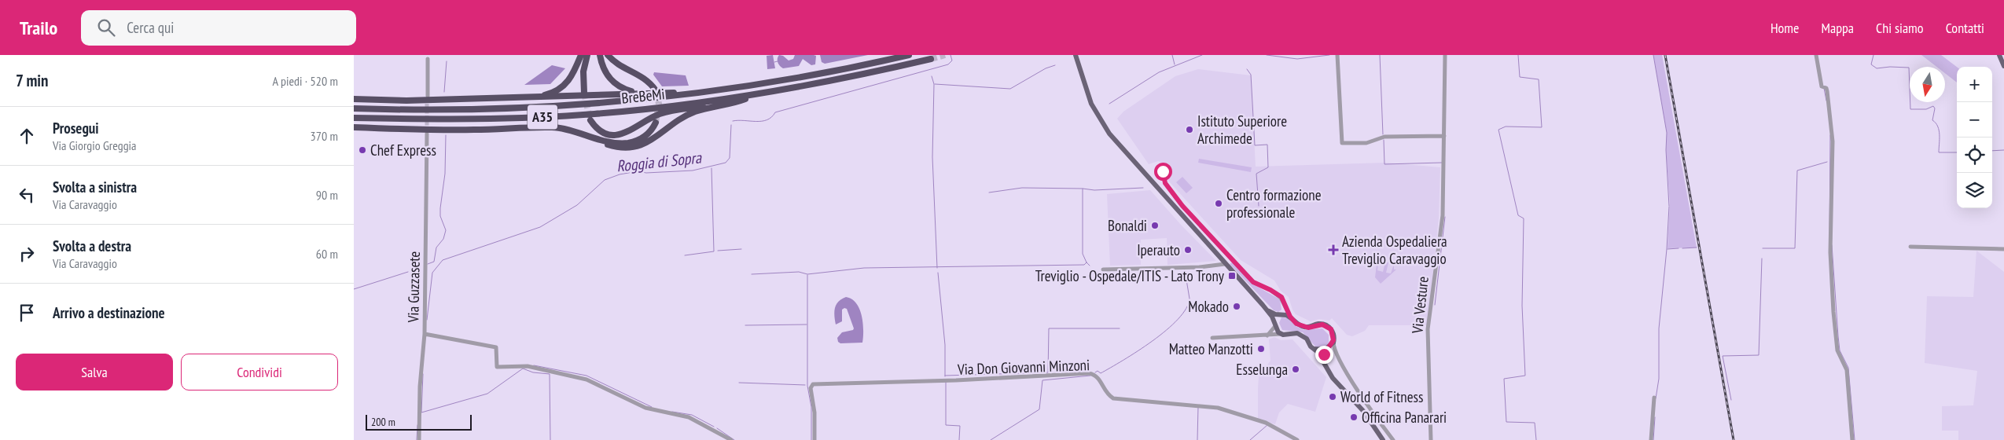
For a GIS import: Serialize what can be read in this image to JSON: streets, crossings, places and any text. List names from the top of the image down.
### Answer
{
  "streets": {
    "highway": ["BreBeMi", "A35"],
    "street": ["Via Guzzasete", "Via Vesture", "Via Don Giovanni Minzoni"]
  },
  "water": ["Roggia di Sopra"],
  "places": {
    "other": [
      "Istituto Superiore Archimede",
      "Chef Express",
      "Centro formazione professionale",
      "Bonaldi",
      "Iperauto",
      "Mokado",
      "Matteo Manzotti",
      "Esselunga",
      "World of Fitness",
      "Officina Panarari"
    ],
    "health": ["Azienda Ospedaliera Treviglio Caravaggio"],
    "transit": ["Treviglio - Ospedale/ITIS - Lato Trony"]
  },
  "scale_bar": "200 m",
  "north": "bottom",
  "page": {
    "header": "Trailo",
    "search": "Cerca qui",
    "nav": [
      "Home",
      "Mappa",
      "Chi siamo",
      "Contatti"
    ],
    "heading": ["7 min", "A piedi · 520 m"],
    "map_buttons": ["+", "−"],
    "list": [
      ["Prosegui", "Via Giorgio Greggia", "370 m"],
      ["Svolta a sinistra", "Via Caravaggio", "90 m"],
      ["Svolta a destra", "Via Caravaggio", "60 m"],
      "Arrivo a destinazione"
    ],
    "buttons": ["Salva", "Condividi"],
    "scale": "200 m"
  }
}
